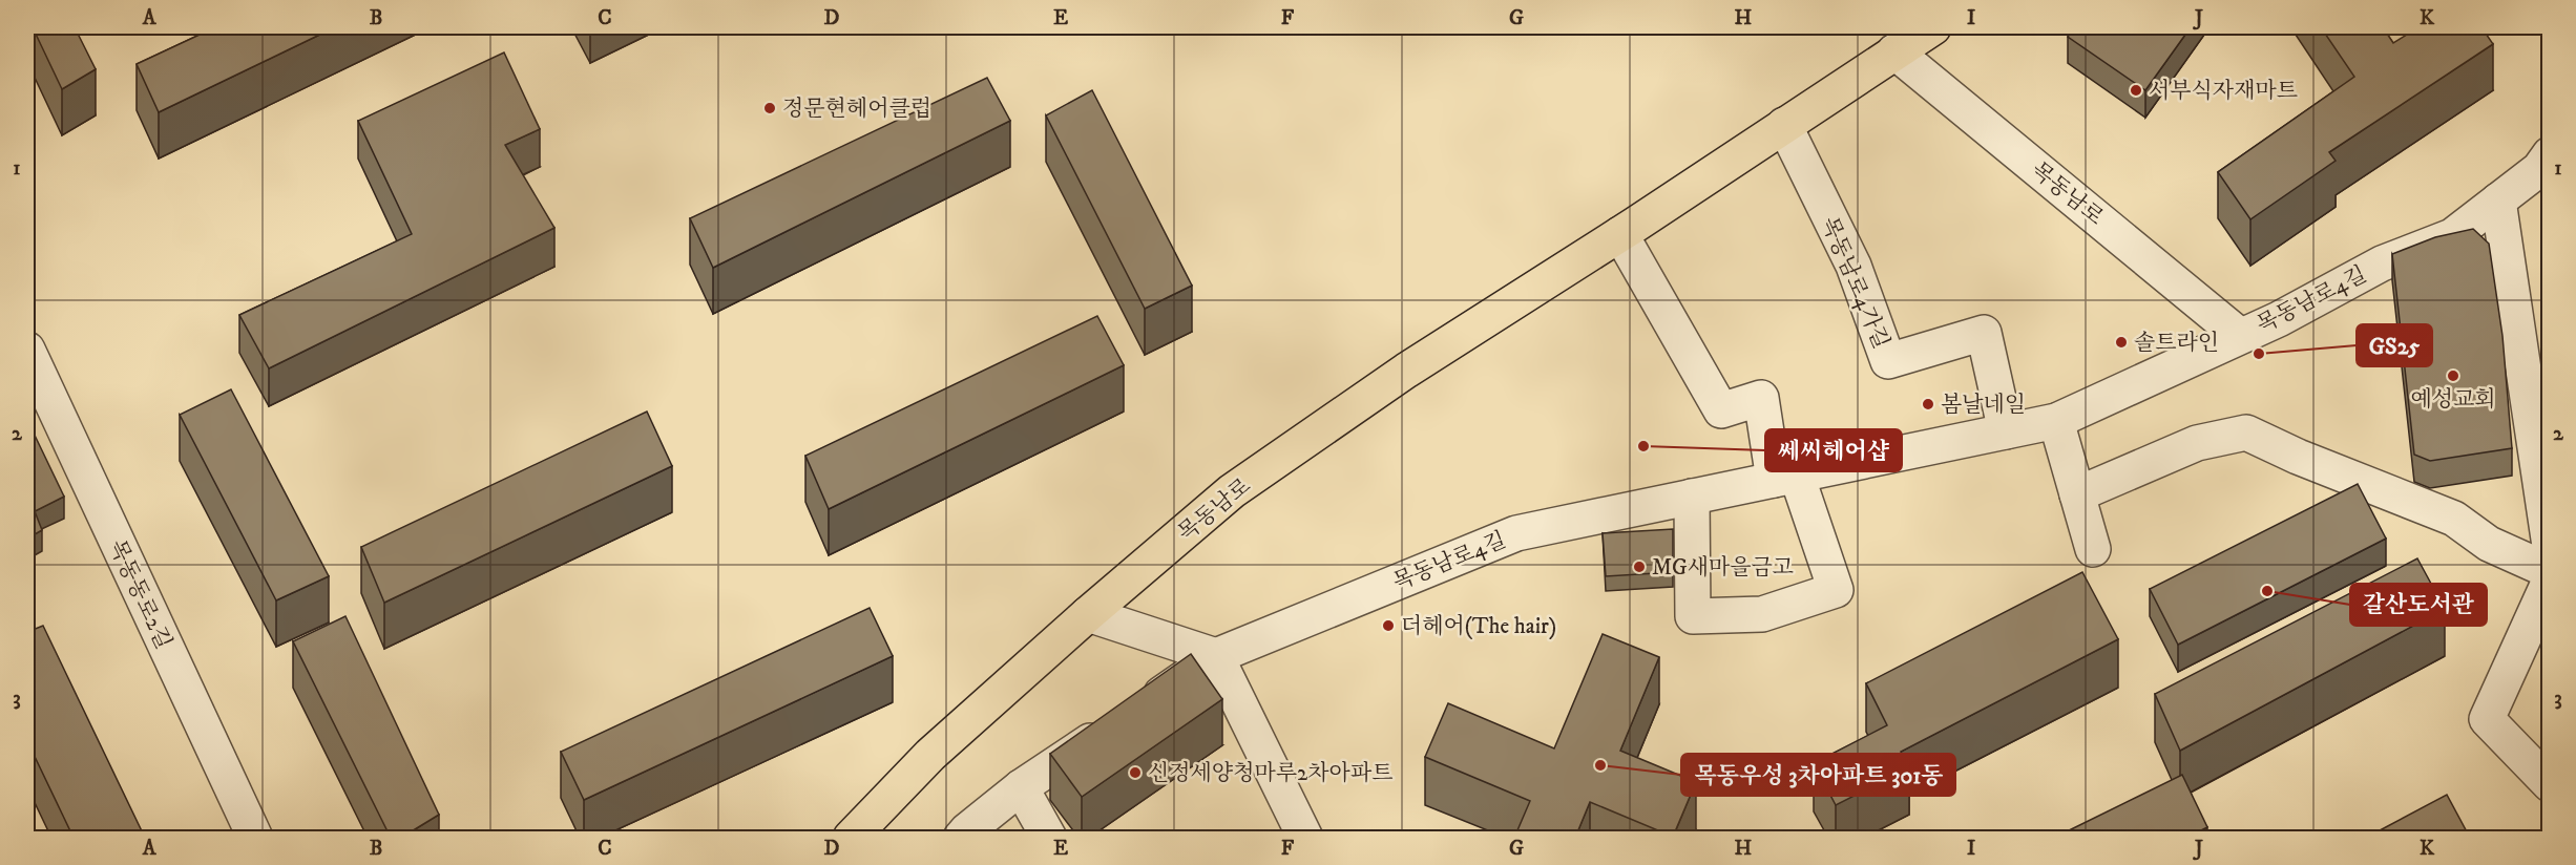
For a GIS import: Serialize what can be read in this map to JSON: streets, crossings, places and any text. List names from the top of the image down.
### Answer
{
  "streets": {
    "main road": ["목동남로"],
    "street": ["목동남로4가길", "목동남로4길", "목동동로2길"]
  },
  "crossings": [
    ["목동남로", "목동남로4가길"],
    ["목동남로", "목동남로4길"],
    ["목동남로4가길", "목동남로4길"]
  ],
  "places": [
    "서부식자재마트",
    "정문현헤어클럽",
    "솔트라인",
    "GS25",
    "예성교회",
    "봄날네일",
    "쎄씨헤어샵",
    "MG새마을금고",
    "갈산도서관",
    "더헤어(The hair)",
    "목동우성 3차아파트 301동",
    "신정세양청마루2차아파트"
  ],
  "grid": {
    "columns": [
      "A",
      "B",
      "C",
      "D",
      "E",
      "F",
      "G",
      "H",
      "I",
      "J",
      "K"
    ],
    "rows": ["1", "2", "3"]
  }
}
